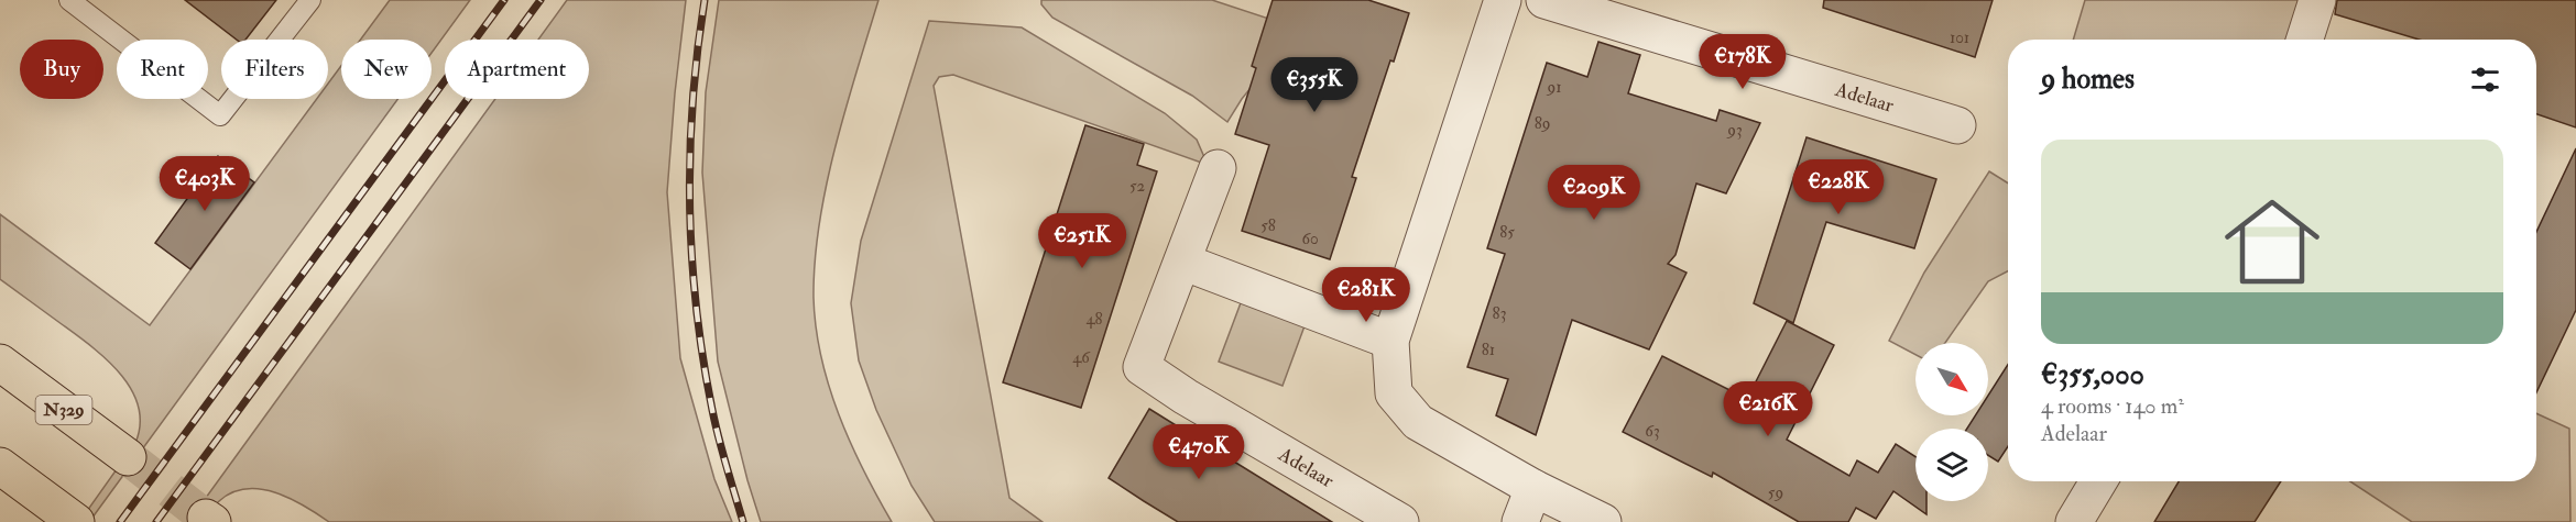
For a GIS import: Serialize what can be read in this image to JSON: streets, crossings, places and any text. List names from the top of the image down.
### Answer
{
  "streets": {
    "main road": ["N329"],
    "street": ["Adelaar"]
  },
  "house_numbers": [
    "101",
    "91",
    "89",
    "93",
    "52",
    "58",
    "85",
    "60",
    "83",
    "48",
    "81",
    "46",
    "63",
    "59"
  ],
  "north": "bottom right",
  "page": {
    "price": [
      "€178K",
      "€355K",
      "€403K",
      "€228K",
      "€209K",
      "€251K",
      "€281K",
      "€216K",
      "€470K"
    ],
    "chip": [
      "Buy",
      "Rent",
      "Filters",
      "New",
      "Apartment"
    ],
    "heading": "9 homes",
    "list": [
      {
        "name": "€355,000",
        "note": "4 rooms · 140 m² · Adelaar"
      }
    ]
  }
}
